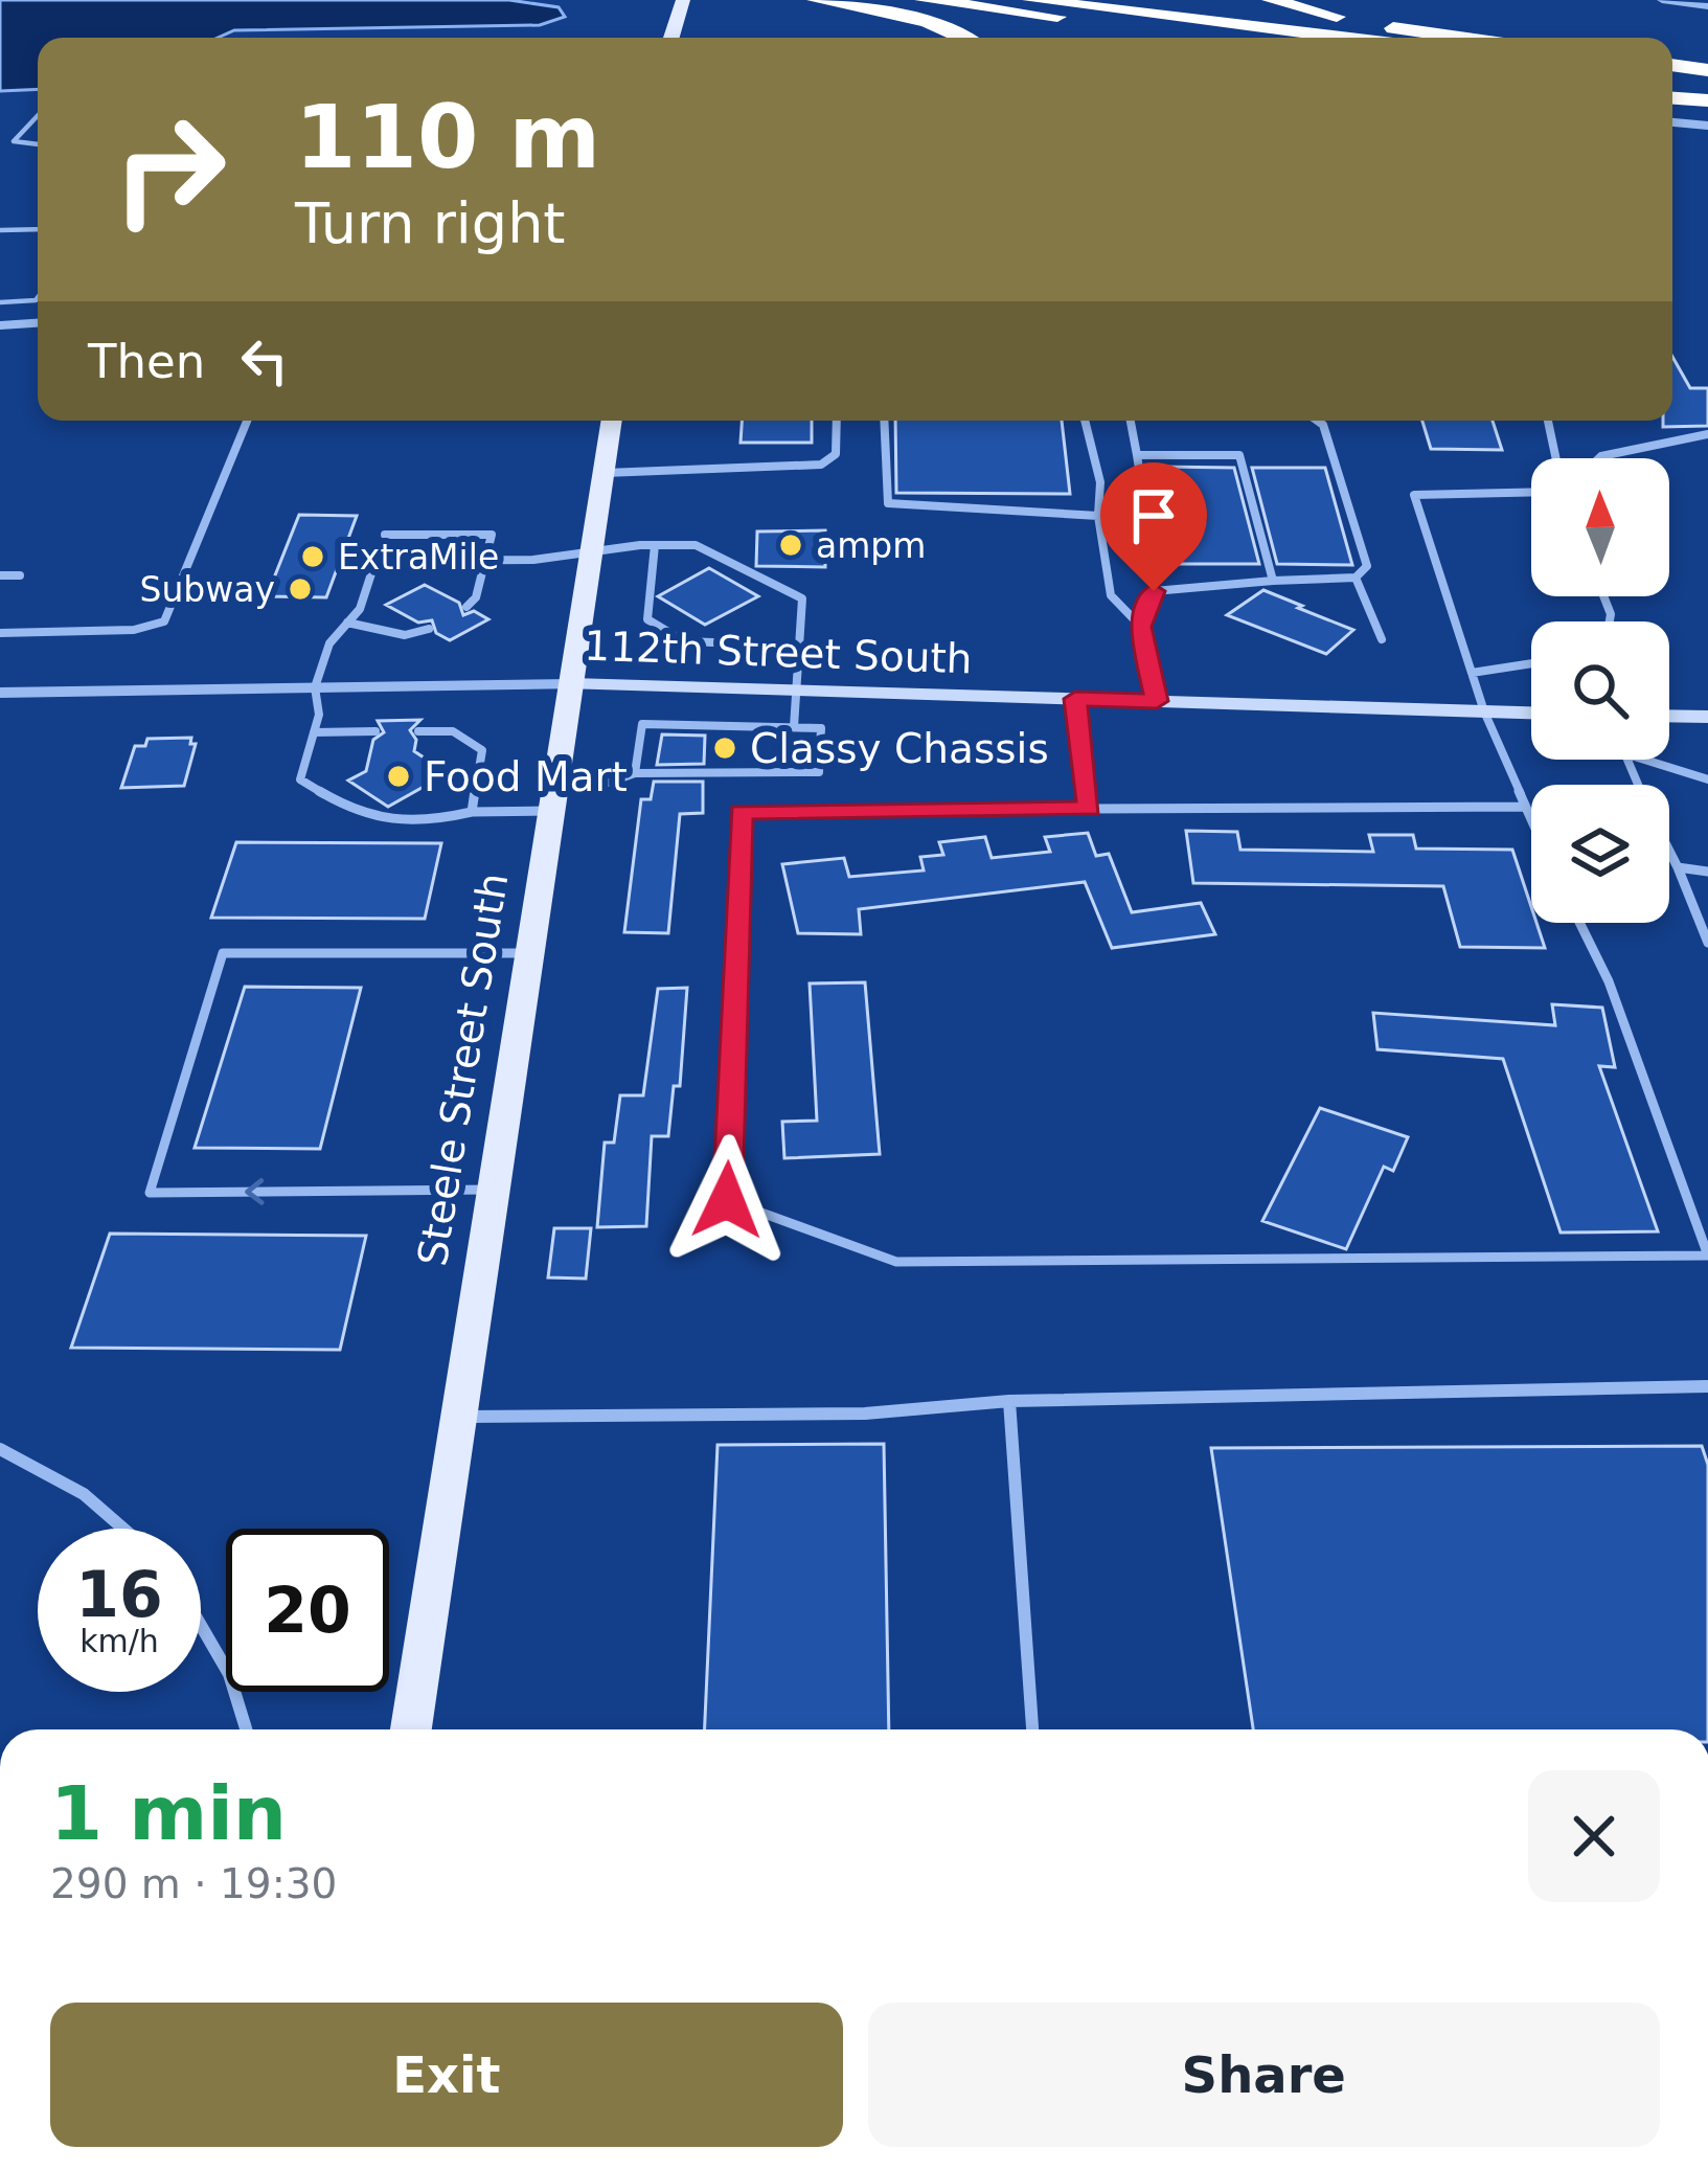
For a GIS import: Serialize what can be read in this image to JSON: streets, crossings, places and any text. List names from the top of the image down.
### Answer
{
  "streets": {
    "main road": ["112th Street South", "Steele Street South"]
  },
  "crossings": [
    ["112th Street South", "Steele Street South"]
  ],
  "places": [
    "ampm",
    "ExtraMile",
    "Subway",
    "Classy Chassis",
    "Food Mart"
  ],
  "north": "top",
  "page": {
    "turn": ["110 m", "Turn right"],
    "then": "Then",
    "speed": "16 km/h",
    "limit": "20",
    "heading": ["1 min", "290 m · 19:30"],
    "buttons": ["Exit", "Share"]
  }
}
